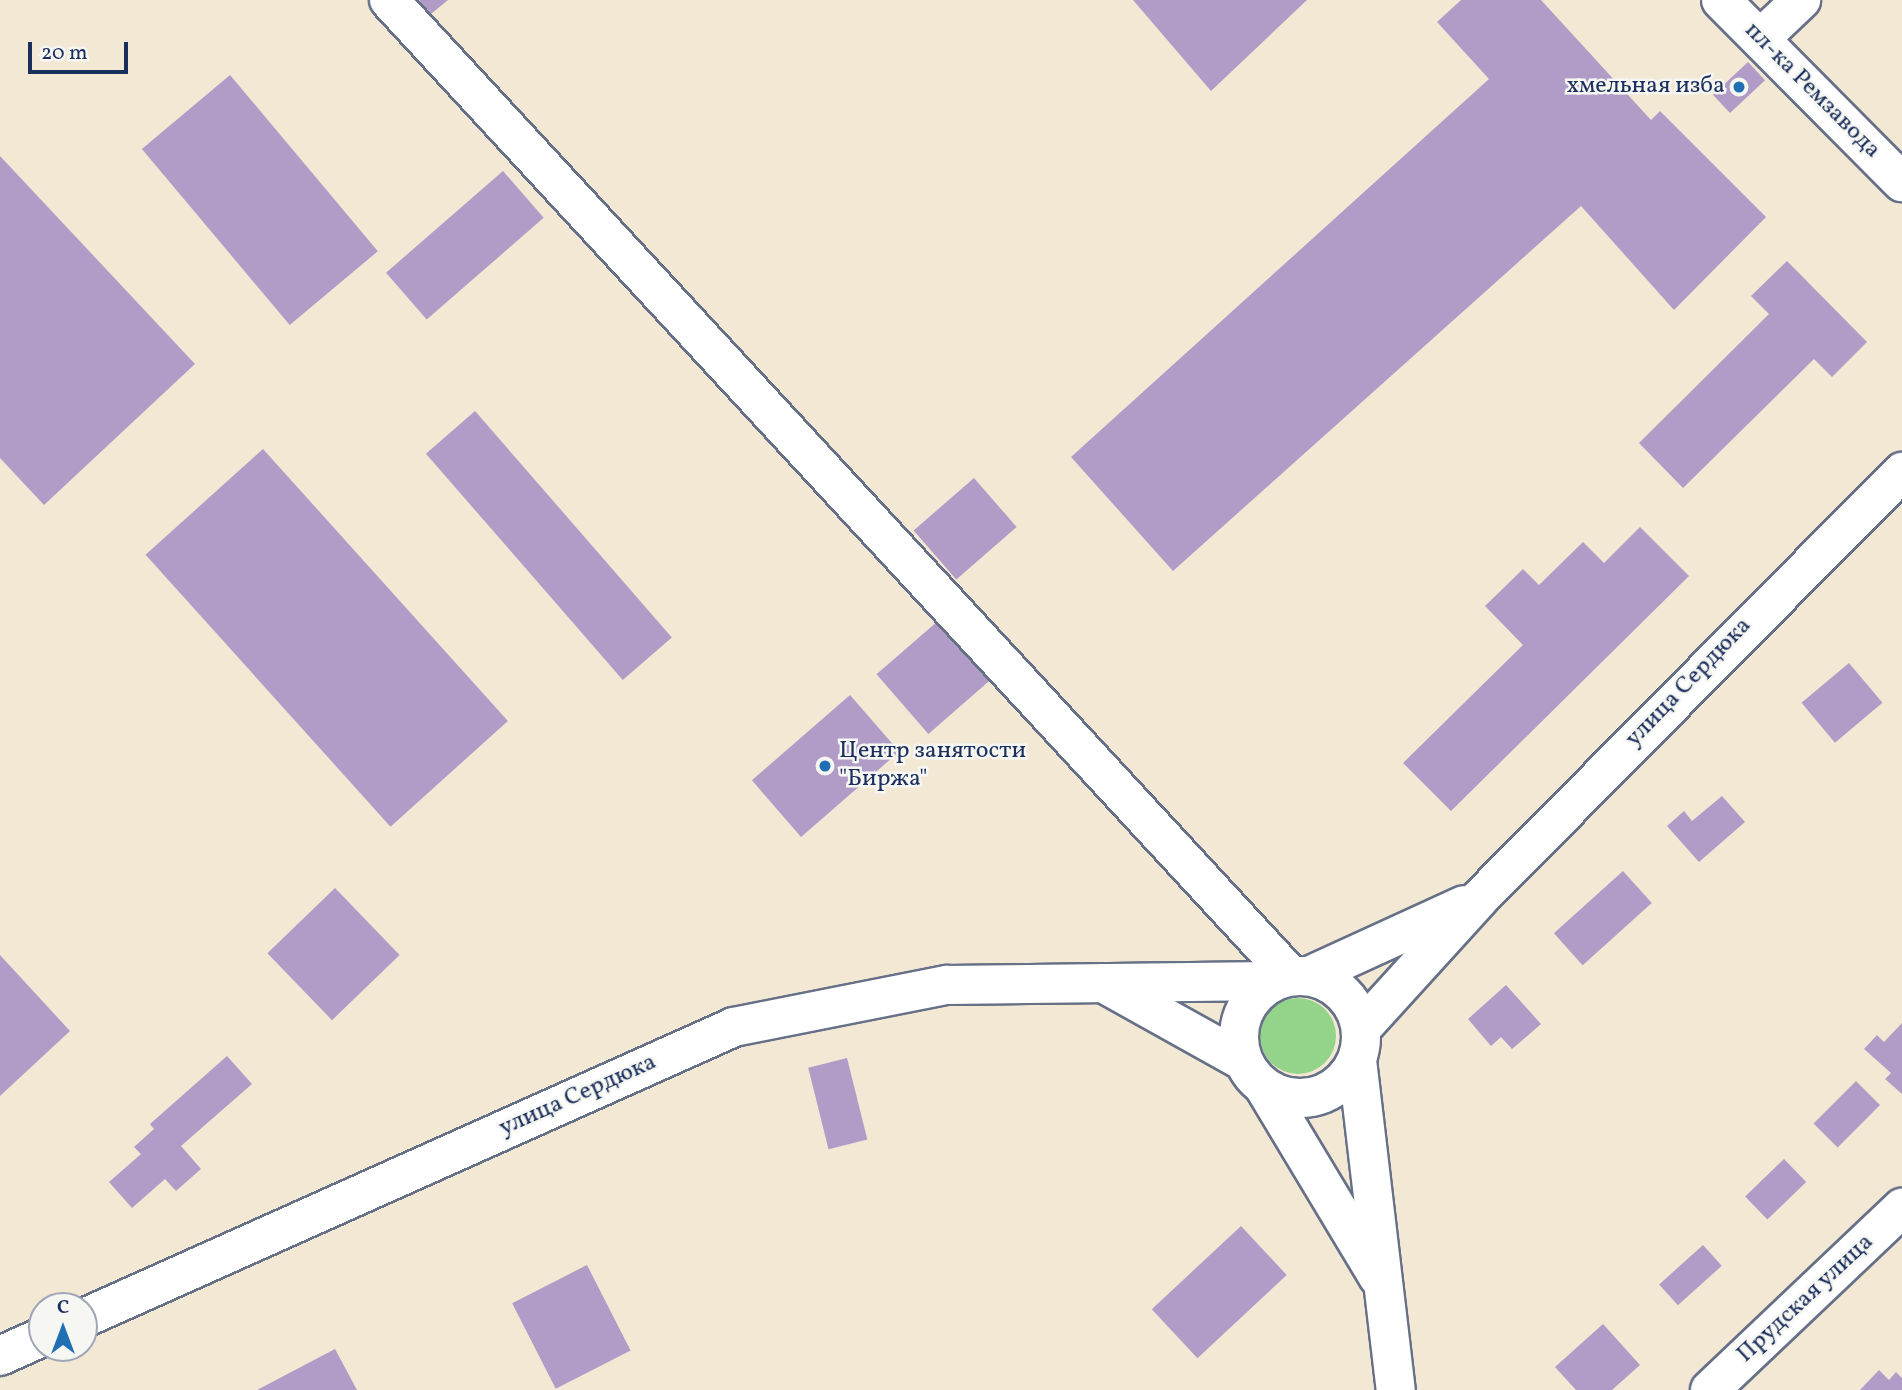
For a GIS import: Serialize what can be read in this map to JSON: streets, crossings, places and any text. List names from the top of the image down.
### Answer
{
  "streets": {
    "street": ["пл-ка Ремзавода", "улица Сердюка", "Прудская улица"]
  },
  "places": ["хмельная изба", "Центр занятости \"Биржа\""],
  "scale_bar": "20 m",
  "north": "top"
}
